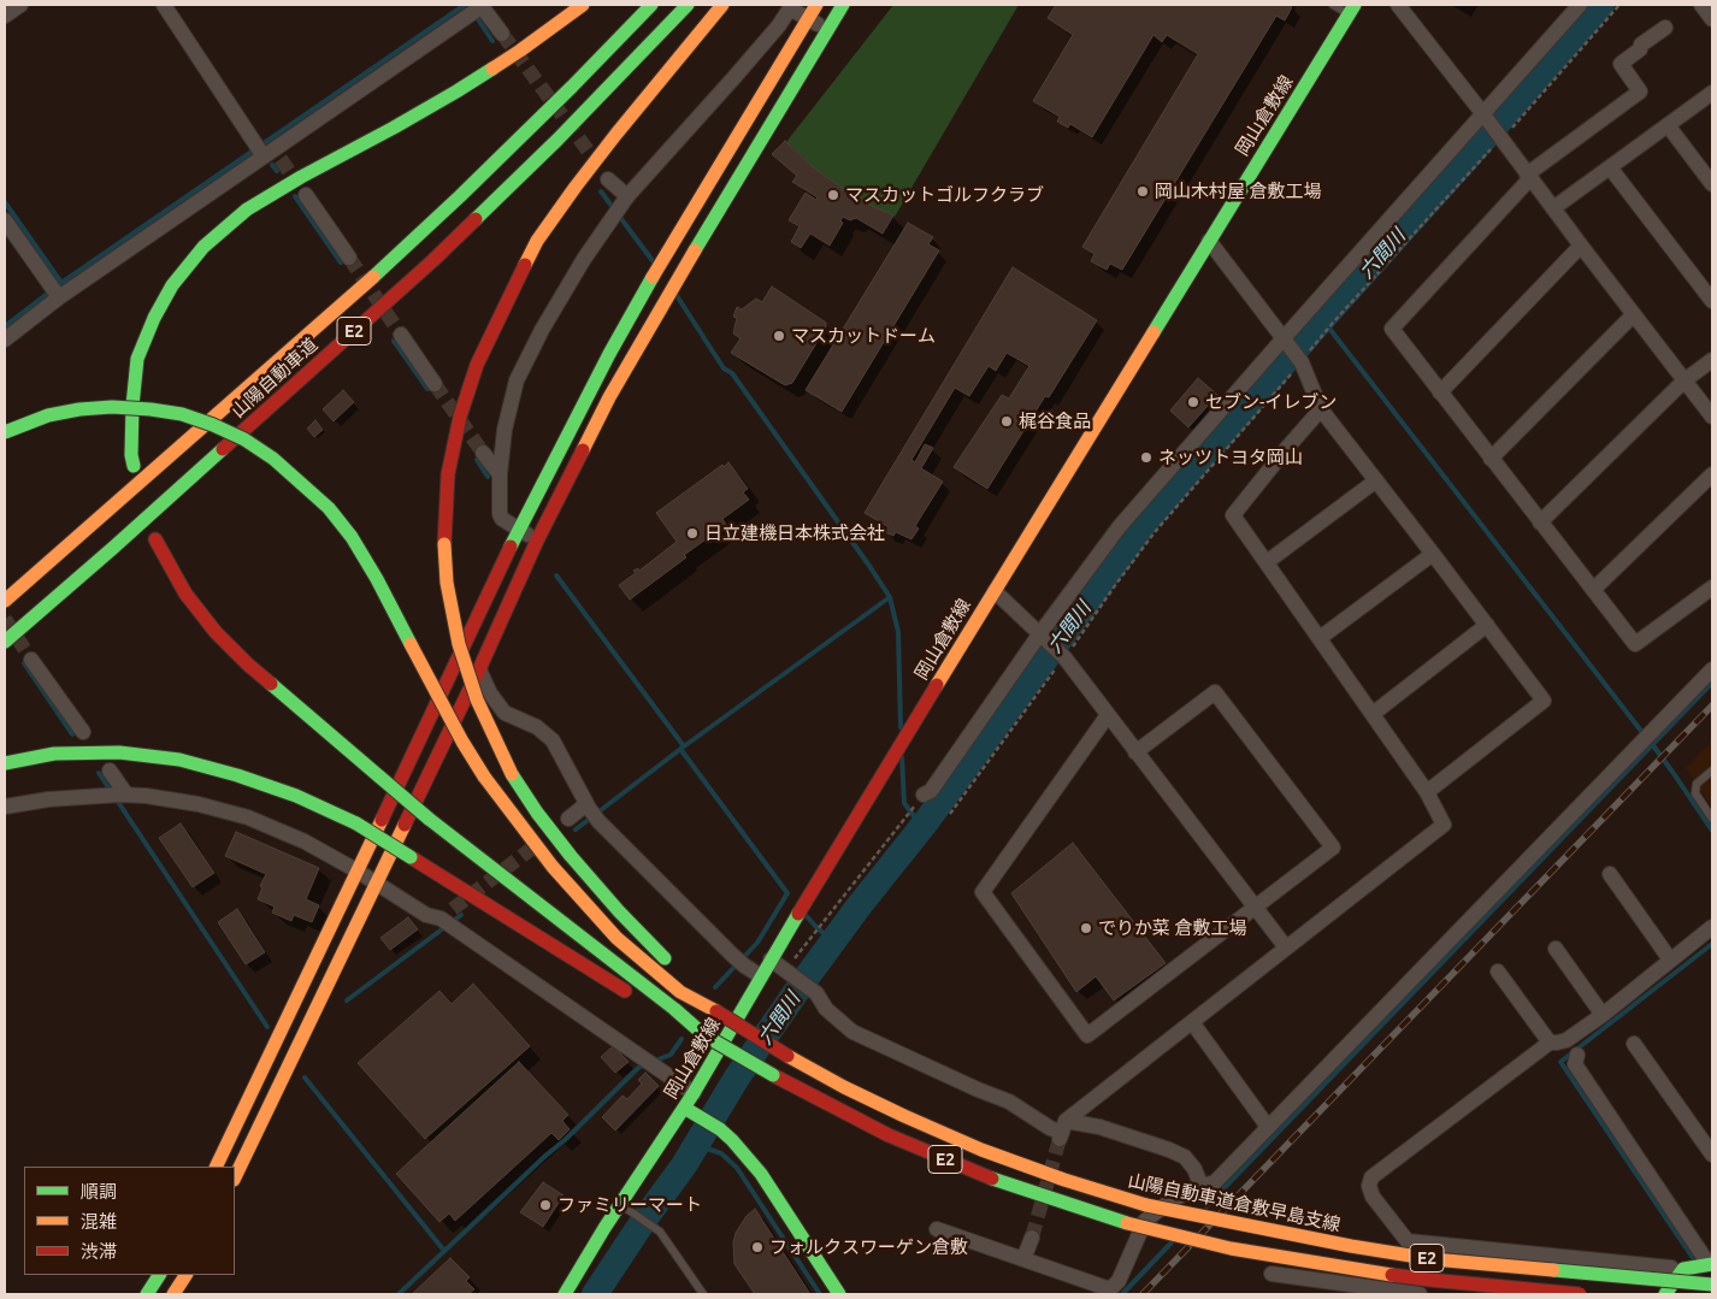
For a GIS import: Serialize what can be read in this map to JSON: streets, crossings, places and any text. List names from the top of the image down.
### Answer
{
  "streets": {
    "main road": [
      "岡山倉敷線",
      "E2",
      "山陽自動車道",
      "山陽自動車道倉敷早島支線"
    ]
  },
  "water": ["六間川"],
  "places": [
    "岡山木村屋 倉敷工場",
    "マスカットゴルフクラブ",
    "マスカットドーム",
    "セブン-イレブン",
    "梶谷食品",
    "ネッツトヨタ岡山",
    "日立建機日本株式会社",
    "でりか菜 倉敷工場",
    "ファミリーマート",
    "フォルクスワーゲン倉敷"
  ],
  "legend": ["順調", "混雑", "渋滞"]
}
